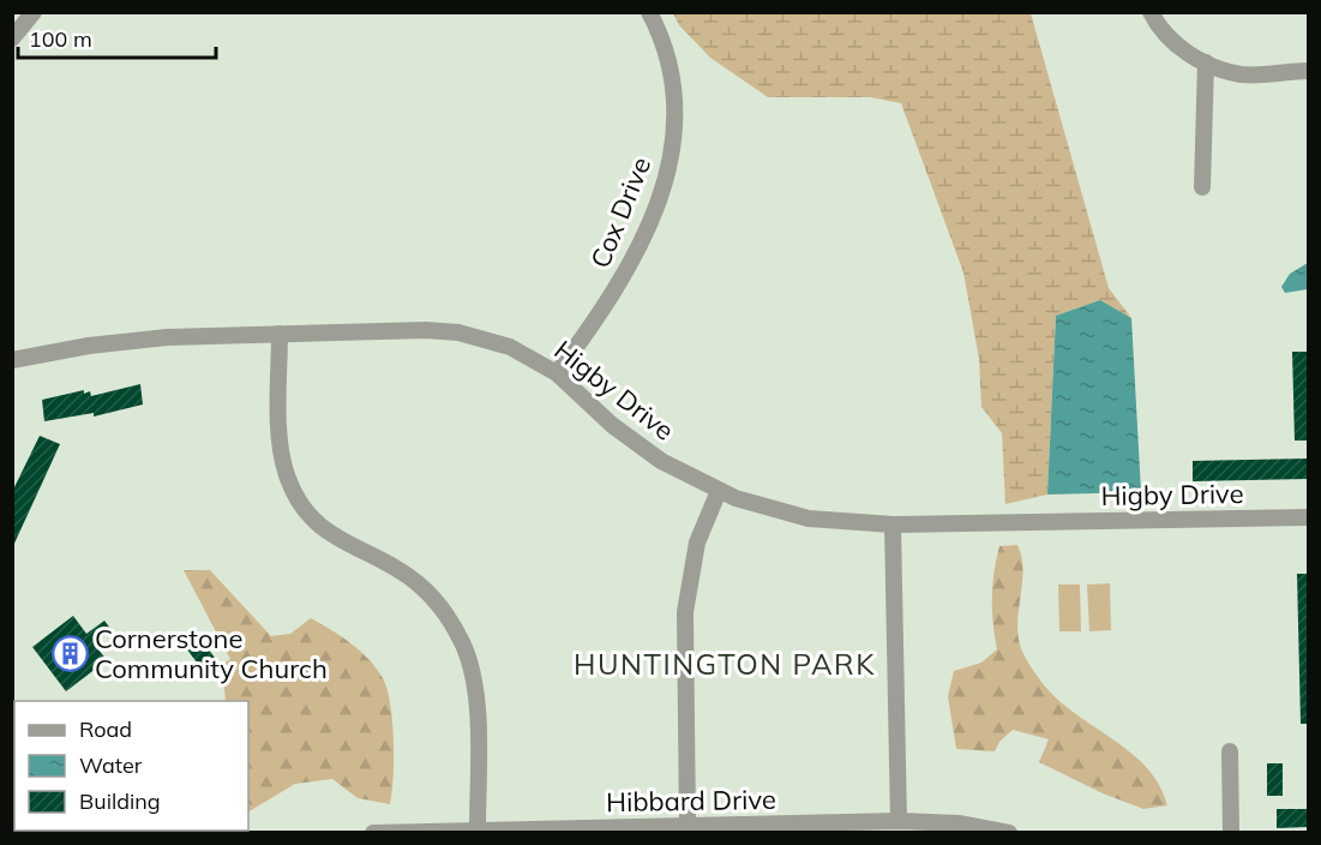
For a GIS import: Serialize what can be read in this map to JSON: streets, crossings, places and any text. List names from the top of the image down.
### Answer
{
  "streets": {
    "street": ["Cox Drive", "Higby Drive", "Hibbard Drive"]
  },
  "crossings": [
    ["Cox Drive", "Higby Drive"]
  ],
  "districts": ["HUNTINGTON PARK"],
  "places": {
    "building": ["Cornerstone Community Church"]
  },
  "legend": ["Road", "Water", "Building"],
  "scale_bar": "100 m"
}
